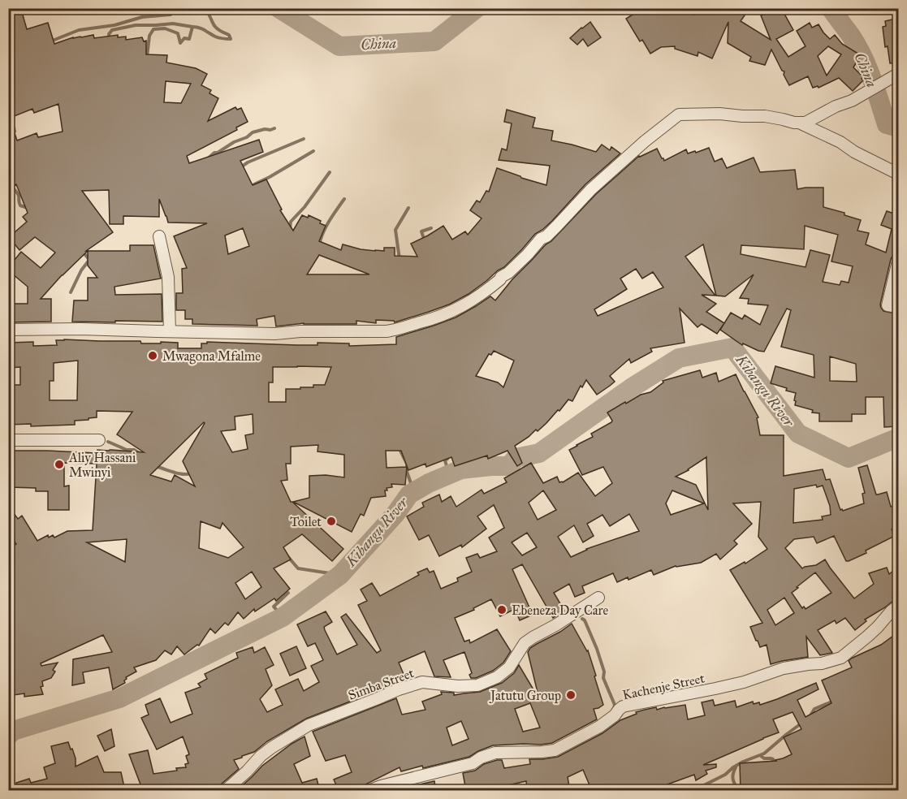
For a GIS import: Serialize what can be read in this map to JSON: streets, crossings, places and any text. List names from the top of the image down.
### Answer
{
  "streets": {
    "street": ["Simba Street", "Kachenje Street"]
  },
  "water": ["China", "Kibangu River"],
  "places": [
    "Mwagona Mfalme",
    "Aliy Hassani Mwinyi",
    "Toilet",
    "Ebeneza Day Care",
    "Jatutu Group"
  ]
}
